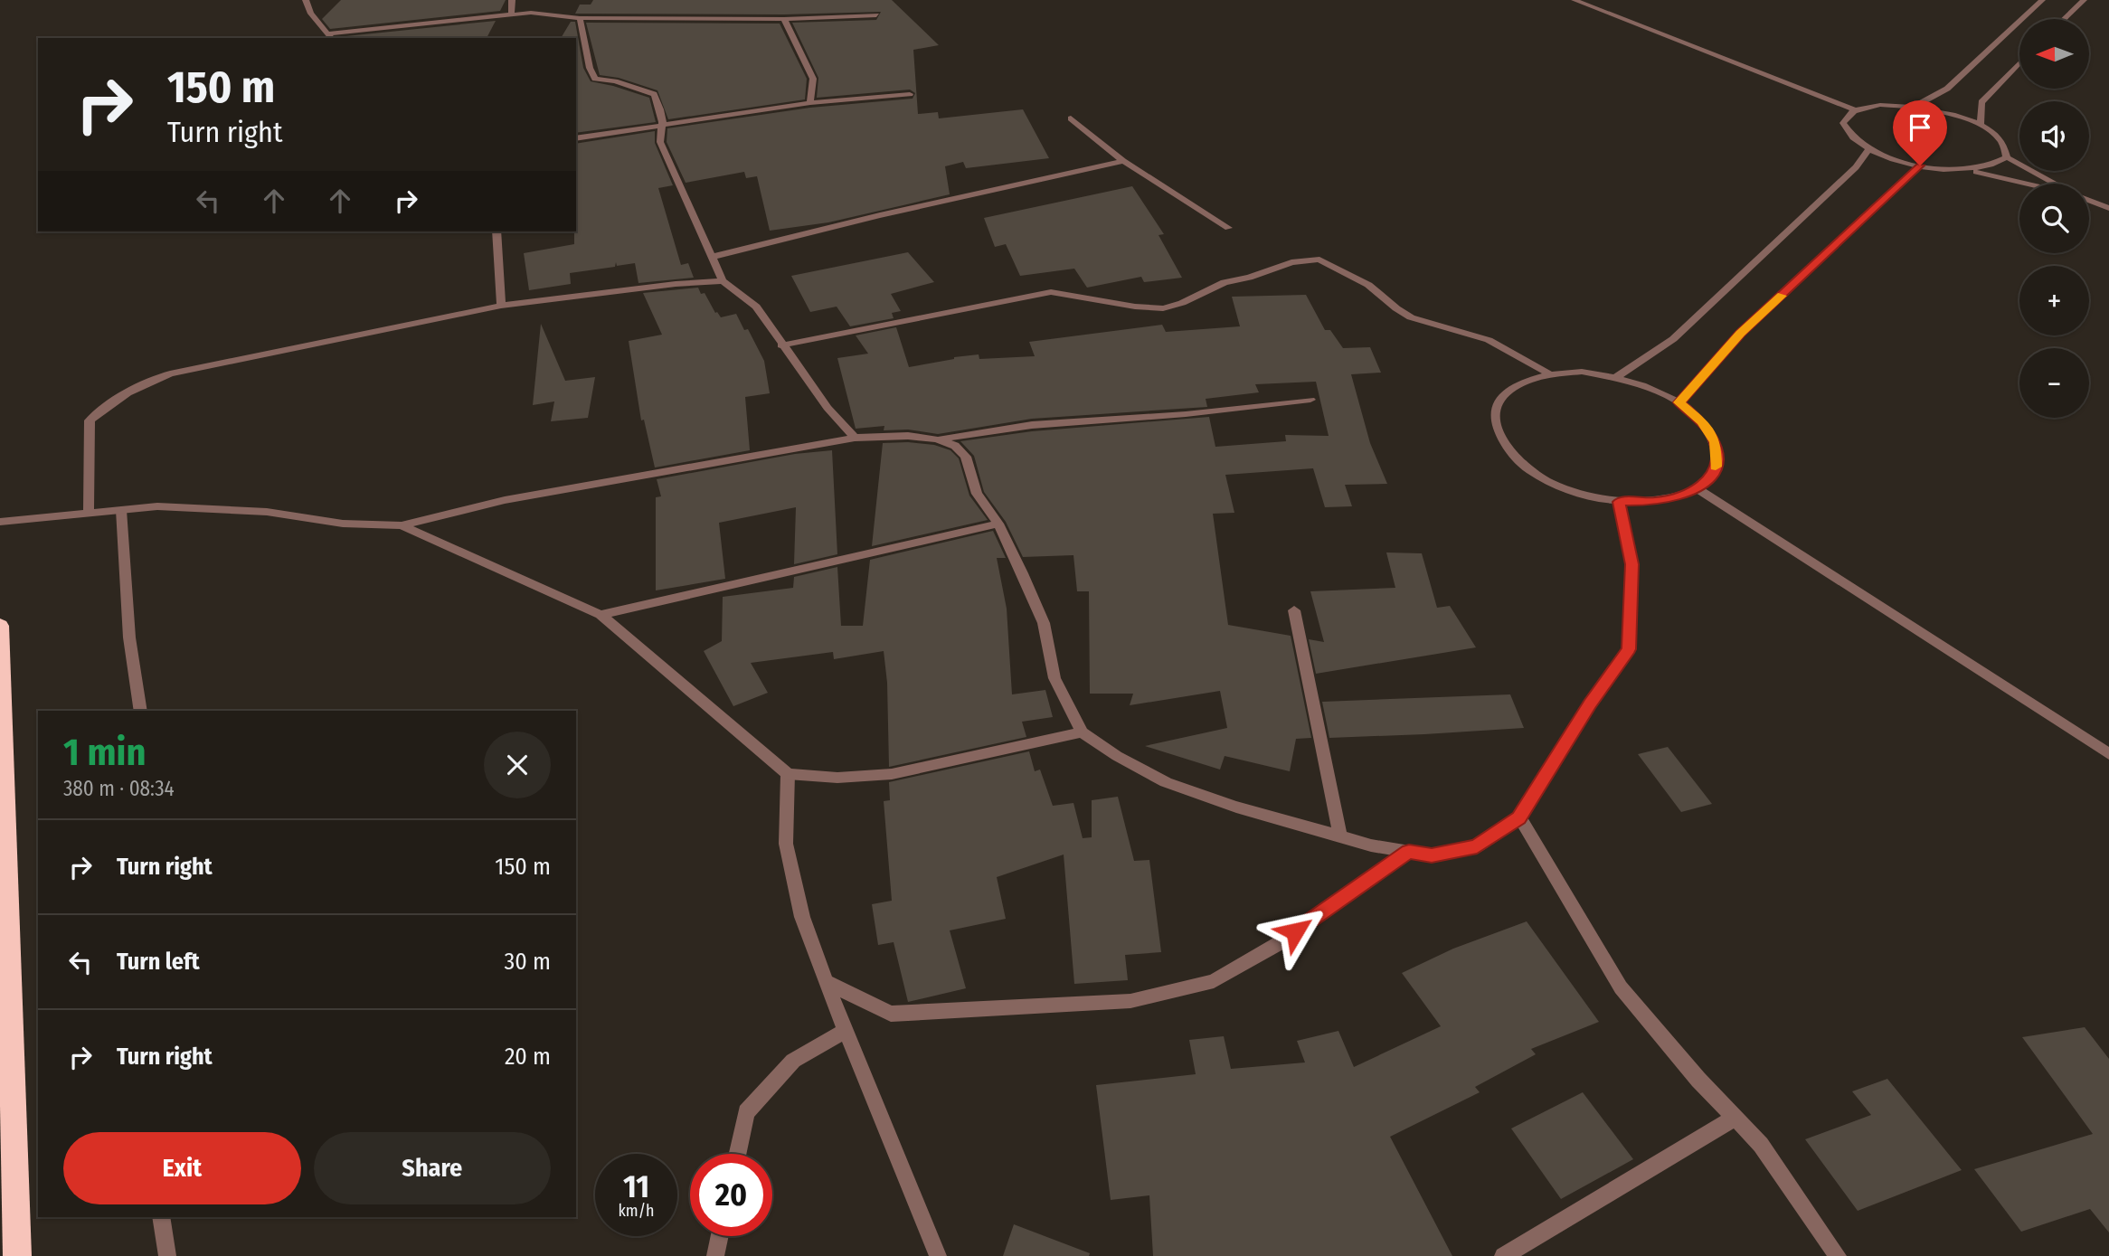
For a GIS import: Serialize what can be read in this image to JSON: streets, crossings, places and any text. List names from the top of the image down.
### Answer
{
  "north": "left",
  "page": {
    "map_buttons": ["+", "−"],
    "turn": ["150 m", "Turn right"],
    "heading": ["1 min", "380 m · 08:34"],
    "list": [
      {
        "name": "Turn right",
        "value": "150 m"
      },
      {
        "name": "Turn left",
        "value": "30 m"
      },
      {
        "name": "Turn right",
        "value": "20 m"
      }
    ],
    "buttons": ["Exit", "Share"],
    "speed": "11 km/h",
    "limit": "20"
  }
}
